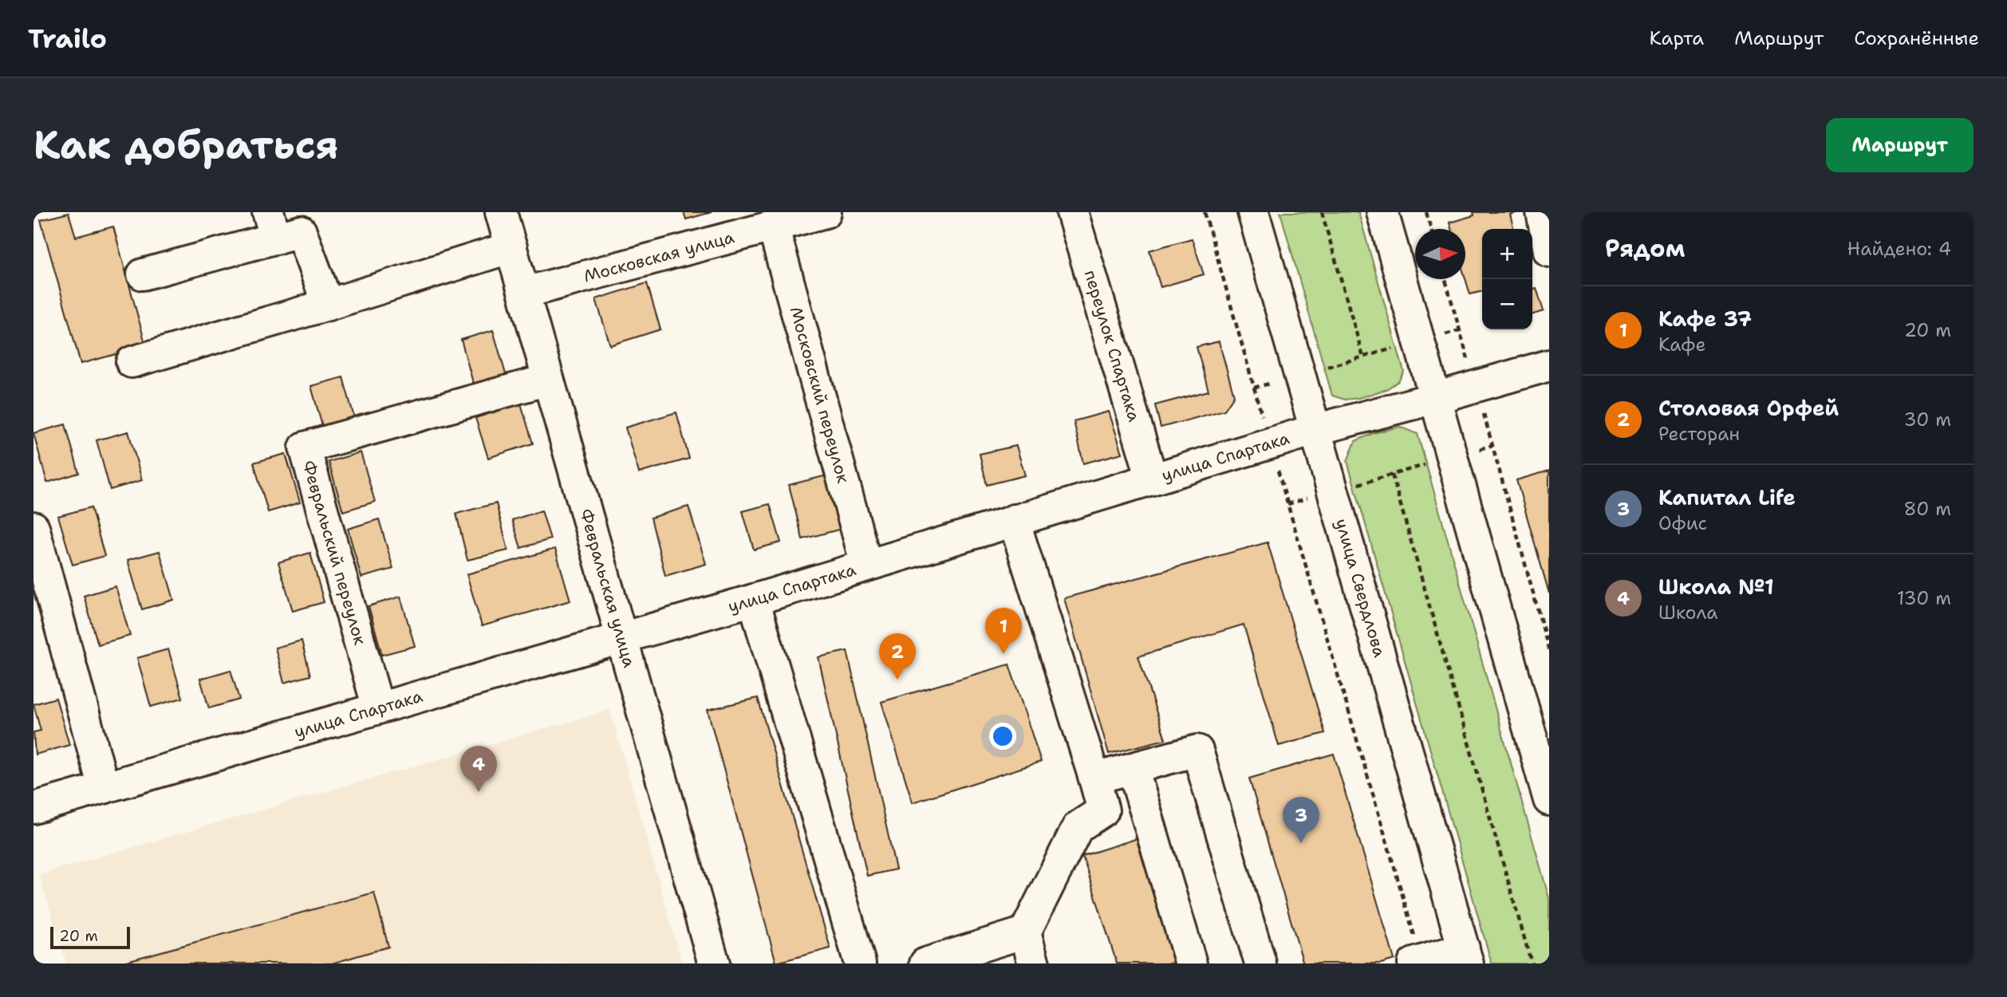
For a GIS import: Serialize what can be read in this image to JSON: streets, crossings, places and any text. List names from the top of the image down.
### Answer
{
  "streets": {
    "street": [
      "Московская улица",
      "переулок Спартака",
      "Московский переулок",
      "улица Спартака",
      "Февральский переулок",
      "Февральская улица",
      "улица Свердлова"
    ]
  },
  "crossings": [
    ["Московская улица", "Московский переулок"],
    ["Московская улица", "Февральская улица"],
    ["переулок Спартака", "улица Спартака"],
    ["Московский переулок", "улица Спартака"],
    ["улица Спартака", "Февральский переулок"],
    ["улица Спартака", "Февральская улица"],
    ["улица Спартака", "улица Свердлова"],
    ["Февральский переулок", "Февральская улица"]
  ],
  "scale_bar": "20 m",
  "north": "right",
  "page": {
    "header": "Trailo",
    "nav": ["Карта", "Маршрут", "Сохранённые"],
    "buttons": "Маршрут",
    "title": "Как добраться",
    "heading": ["Рядом", "Найдено: 4"],
    "map_buttons": ["+", "−"],
    "list": [
      {
        "mark": "1",
        "name": "Кафе 37",
        "note": "Кафе",
        "value": "20 m"
      },
      {
        "mark": "2",
        "name": "Столовая Орфей",
        "note": "Ресторан",
        "value": "30 m"
      },
      {
        "mark": "3",
        "name": "Капитал Life",
        "note": "Офис",
        "value": "80 m"
      },
      {
        "mark": "4",
        "name": "Школа №1",
        "note": "Школа",
        "value": "130 m"
      }
    ],
    "pins": [
      "1",
      "2",
      "4",
      "3"
    ],
    "scale": "20 m"
  }
}
